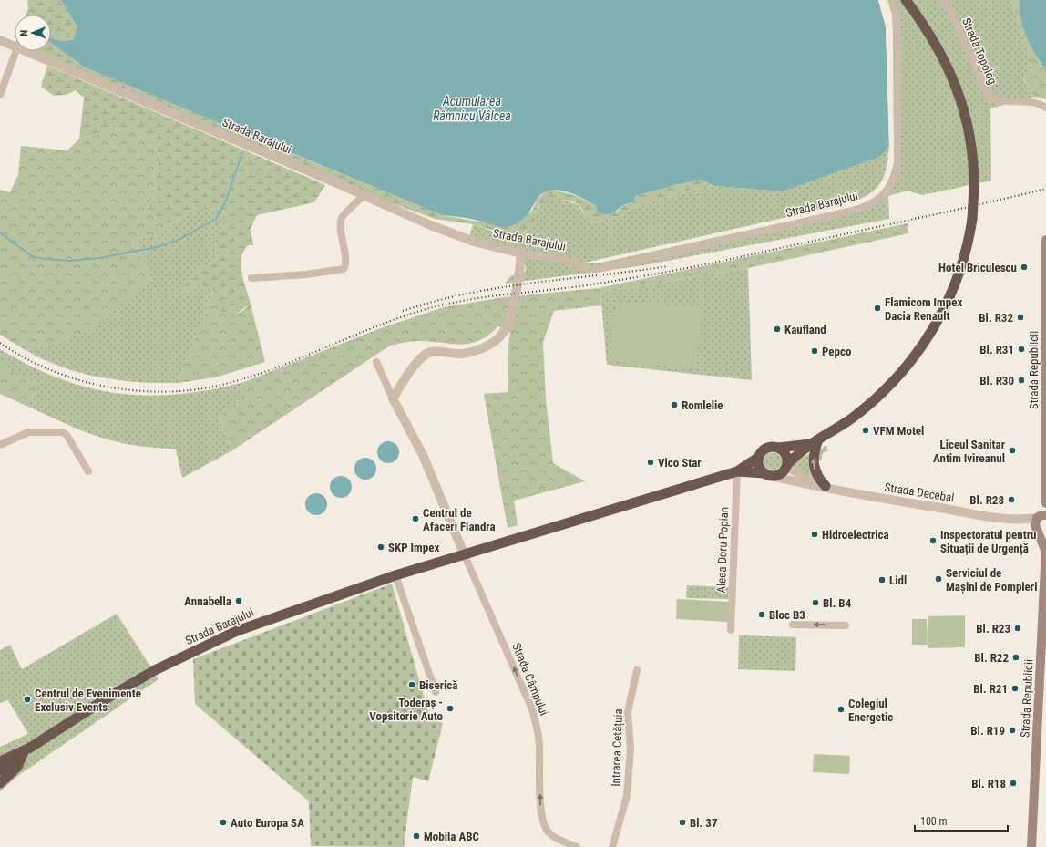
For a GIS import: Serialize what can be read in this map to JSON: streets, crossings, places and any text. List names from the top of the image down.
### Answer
{
  "streets": {
    "highway": ["Strada Barajului"],
    "main road": ["Strada Republicii"],
    "street": [
      "Strada Topolog",
      "Strada Decebal",
      "Aleea Doru Popian",
      "Strada Câmpului",
      "Intrarea Cetățuia"
    ]
  },
  "crossings": [
    ["Strada Barajului", "Strada Decebal"],
    ["Strada Barajului", "Aleea Doru Popian"],
    ["Strada Barajului", "Strada Câmpului"],
    ["Strada Republicii", "Strada Decebal"]
  ],
  "one_way": ["Strada Câmpului"],
  "water": ["Acumularea Râmnicu Vâlcea"],
  "places": [
    "Hotel Briculescu",
    "Flamicom Impex Dacia Renault",
    "Bl. R32",
    "Kaufland",
    "Bl. R31",
    "Pepco",
    "Bl. R30",
    "Romlelie",
    "VFM Motel",
    "Liceul Sanitar Antim Ivireanul",
    "Vico Star",
    "Bl. R28",
    "Centrul de Afaceri Flandra",
    "Hidroelectrica",
    "Inspectoratul pentru Situații de Urgență",
    "SKP Impex",
    "Serviciul de Mașini de Pompieri",
    "Lidl",
    "Annabella",
    "Bl. B4",
    "Bloc B3",
    "Bl. R23",
    "Bl. R22",
    "Biserică",
    "Bl. R21",
    "Centrul de Evenimente Exclusiv Events",
    "Toderaș - Vopsitorie Auto",
    "Colegiul Energetic",
    "Bl. R19",
    "Bl. R18",
    "Auto Europa SA",
    "Bl. 37",
    "Mobila ABC"
  ],
  "scale_bar": "100 m",
  "north": "left"
}
